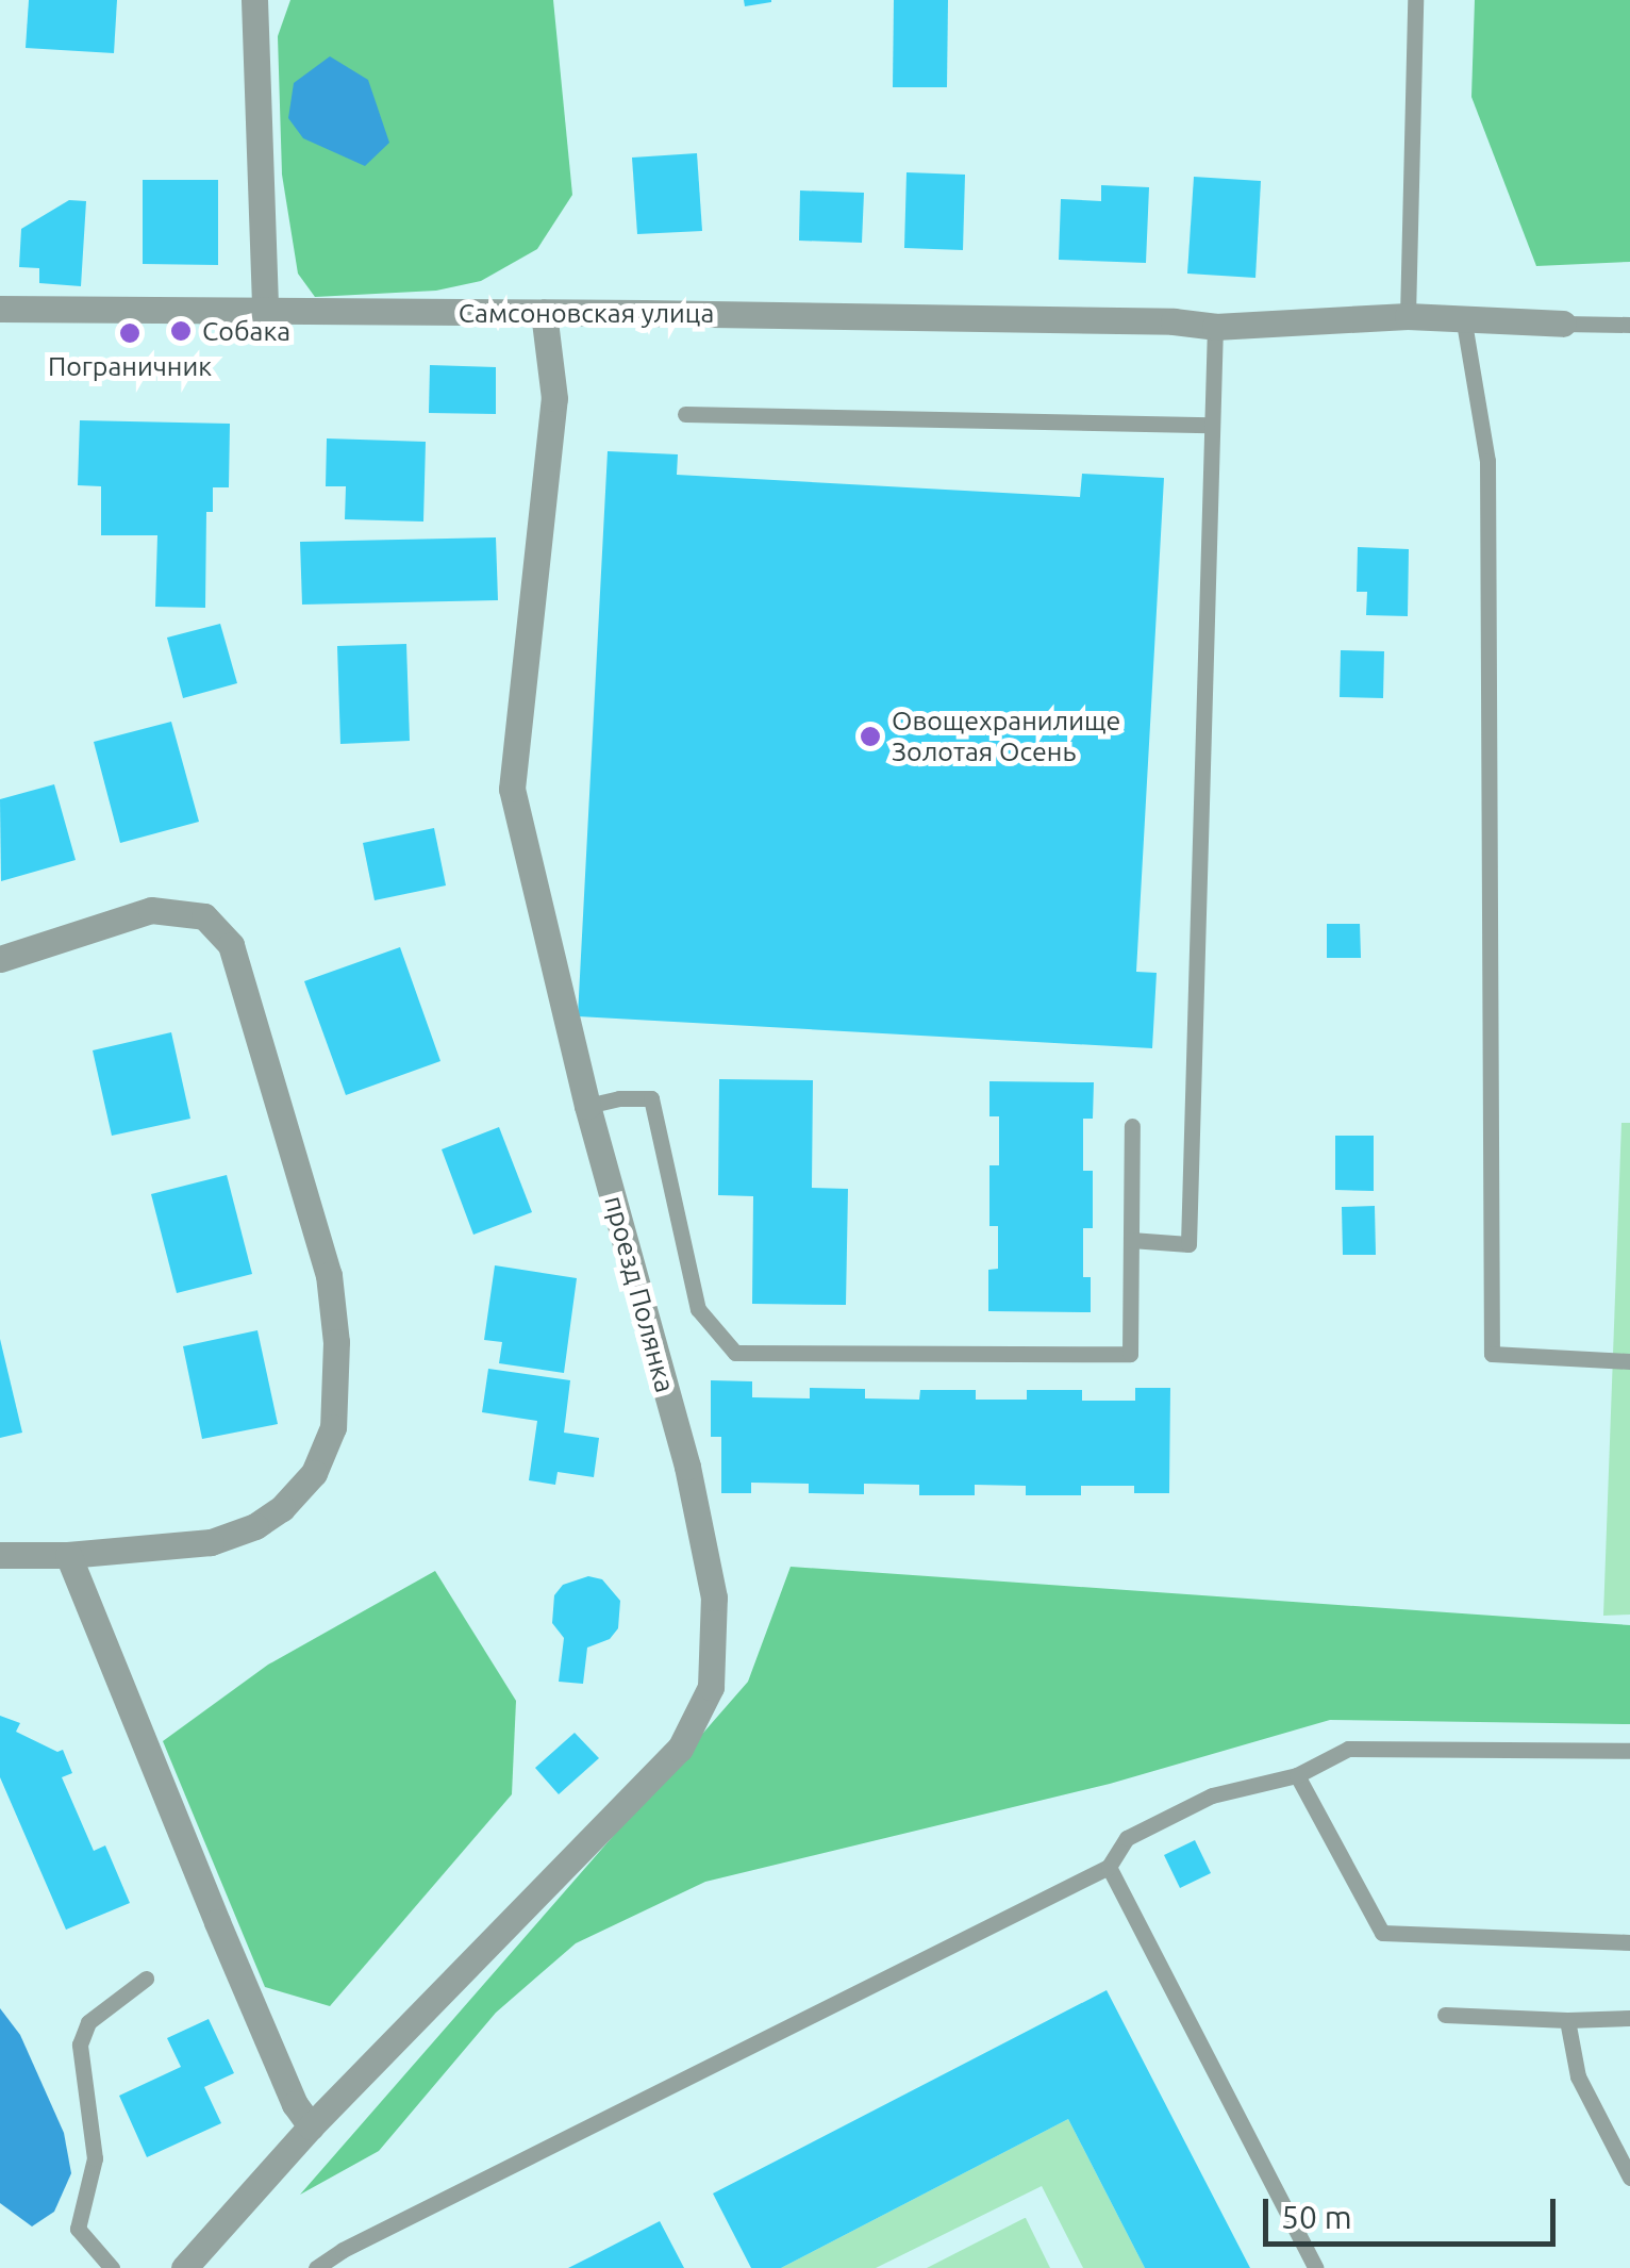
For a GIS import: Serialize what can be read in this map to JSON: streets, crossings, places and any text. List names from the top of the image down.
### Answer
{
  "streets": {
    "street": ["Самсоновская улица", "проезд Полянка"]
  },
  "crossings": [
    ["Самсоновская улица", "проезд Полянка"]
  ],
  "places": ["Собака", "Пограничник", "Овощехранилище Золотая Осень"],
  "scale_bar": "50 m"
}
